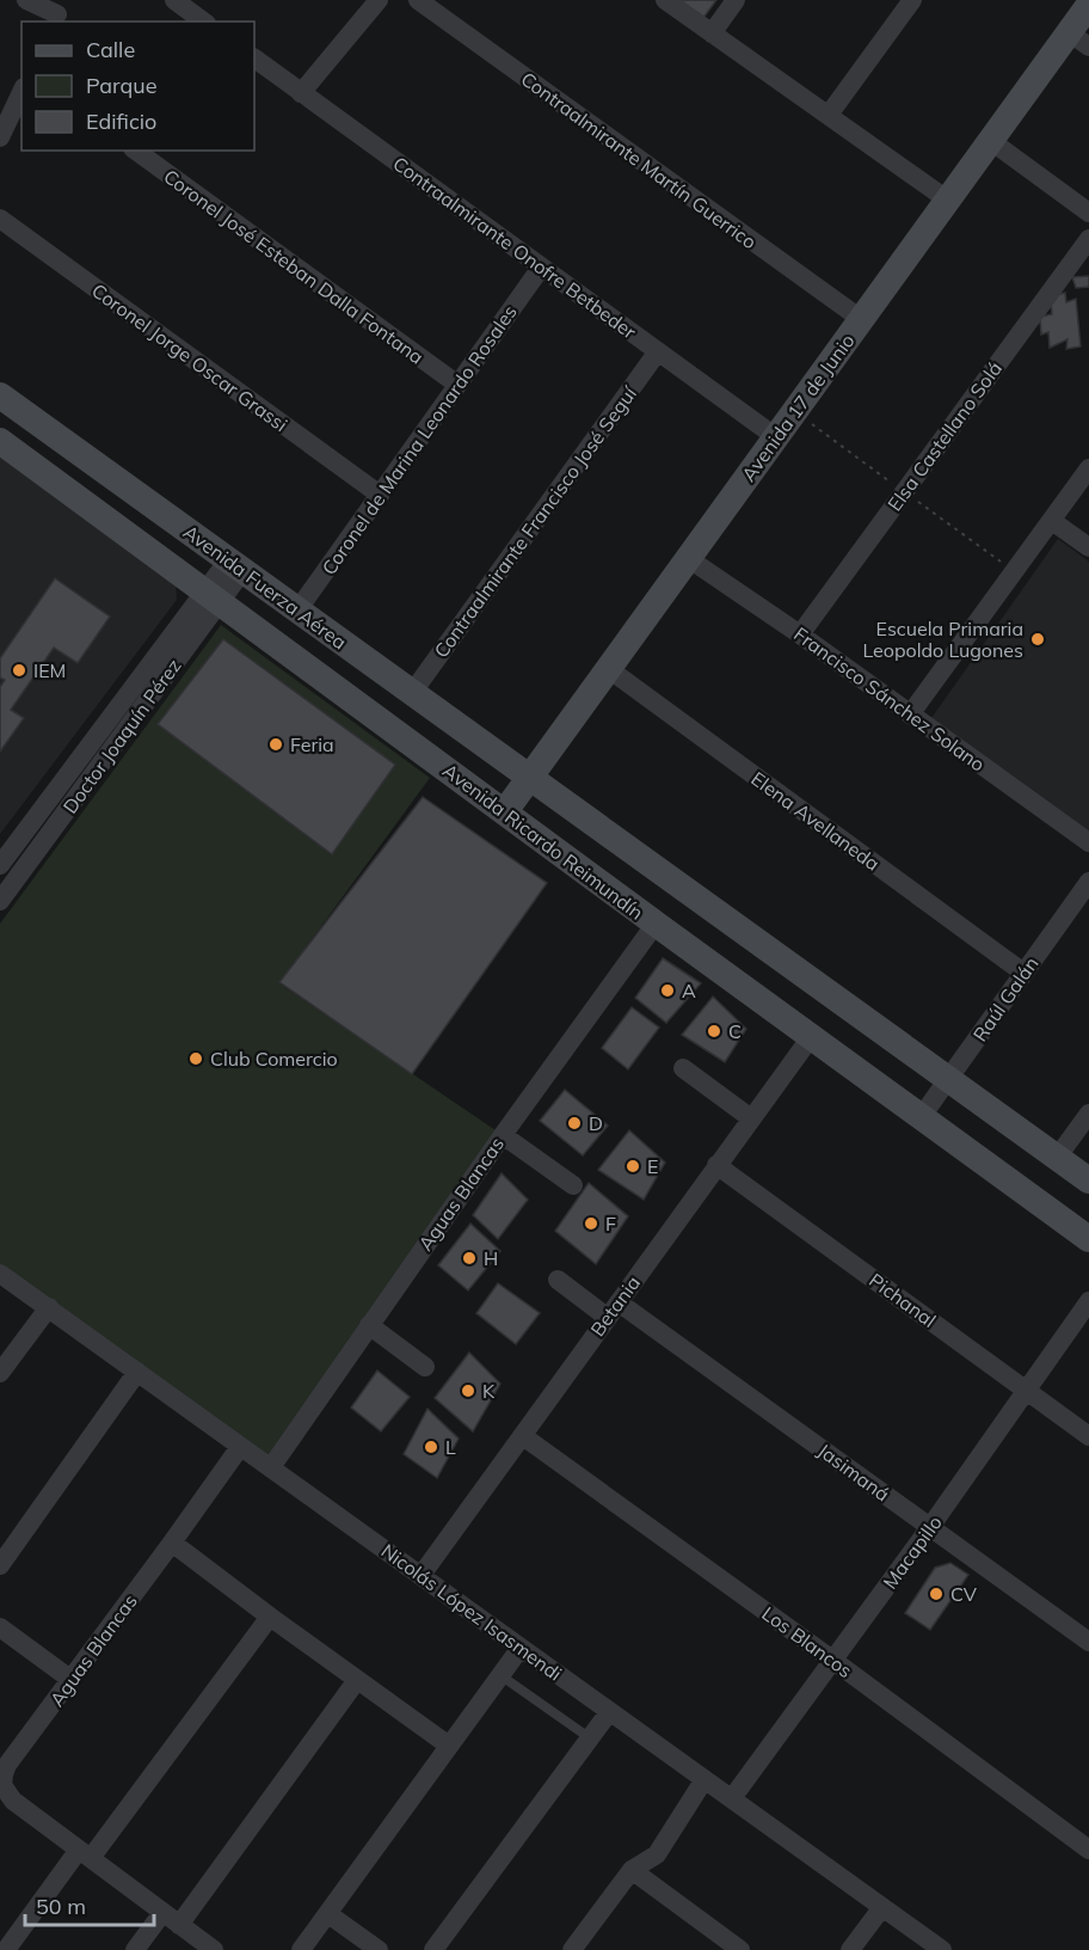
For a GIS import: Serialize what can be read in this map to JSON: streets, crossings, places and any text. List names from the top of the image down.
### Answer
{
  "streets": {
    "street": [
      "Contraalmirante Martín Guerrico",
      "Contraalmirante Onofre Betbeder",
      "Coronel José Esteban Dalla Fontana",
      "Coronel Jorge Oscar Grassi",
      "Avenida 17 de Junio",
      "Elsa Castellano Solá",
      "Coronel de Marina Leonardo Rosales",
      "Contraalmirante Francisco José Seguí",
      "Avenida Fuerza Aérea",
      "Francisco Sánchez Solano",
      "Doctor Joaquín Pérez",
      "Elena Avellaneda",
      "Avenida Ricardo Reimundín",
      "Raúl Galán",
      "Aguas Blancas",
      "Pichanal",
      "Betania",
      "Jasimaná",
      "Macapillo",
      "Nicolás López Isasmendi",
      "Los Blancos"
    ]
  },
  "crossings": [
    ["Contraalmirante Martín Guerrico", "Avenida 17 de Junio"],
    ["Contraalmirante Onofre Betbeder", "Avenida 17 de Junio"],
    ["Contraalmirante Onofre Betbeder", "Coronel de Marina Leonardo Rosales"],
    ["Contraalmirante Onofre Betbeder", "Contraalmirante Francisco José Seguí"],
    ["Coronel José Esteban Dalla Fontana", "Coronel de Marina Leonardo Rosales"],
    ["Coronel Jorge Oscar Grassi", "Coronel de Marina Leonardo Rosales"],
    ["Avenida 17 de Junio", "Avenida Fuerza Aérea"],
    ["Avenida 17 de Junio", "Francisco Sánchez Solano"],
    ["Avenida 17 de Junio", "Elena Avellaneda"],
    ["Avenida 17 de Junio", "Avenida Ricardo Reimundín"],
    ["Elsa Castellano Solá", "Francisco Sánchez Solano"],
    ["Coronel de Marina Leonardo Rosales", "Avenida Fuerza Aérea"],
    ["Contraalmirante Francisco José Seguí", "Avenida Fuerza Aérea"],
    ["Avenida Fuerza Aérea", "Doctor Joaquín Pérez"],
    ["Doctor Joaquín Pérez", "Avenida Ricardo Reimundín"],
    ["Elena Avellaneda", "Raúl Galán"],
    ["Avenida Ricardo Reimundín", "Raúl Galán"],
    ["Avenida Ricardo Reimundín", "Aguas Blancas"],
    ["Avenida Ricardo Reimundín", "Betania"],
    ["Aguas Blancas", "Nicolás López Isasmendi"],
    ["Pichanal", "Betania"],
    ["Pichanal", "Macapillo"],
    ["Betania", "Jasimaná"],
    ["Betania", "Nicolás López Isasmendi"],
    ["Betania", "Los Blancos"],
    ["Jasimaná", "Macapillo"],
    ["Macapillo", "Nicolás López Isasmendi"],
    ["Macapillo", "Los Blancos"]
  ],
  "places": [
    "Escuela Primaria Leopoldo Lugones",
    "IEM",
    "Feria",
    "A",
    "C",
    "Club Comercio",
    "D",
    "E",
    "F",
    "H",
    "K",
    "L",
    "CV"
  ],
  "legend": ["Calle", "Parque", "Edificio"],
  "scale_bar": "50 m"
}
